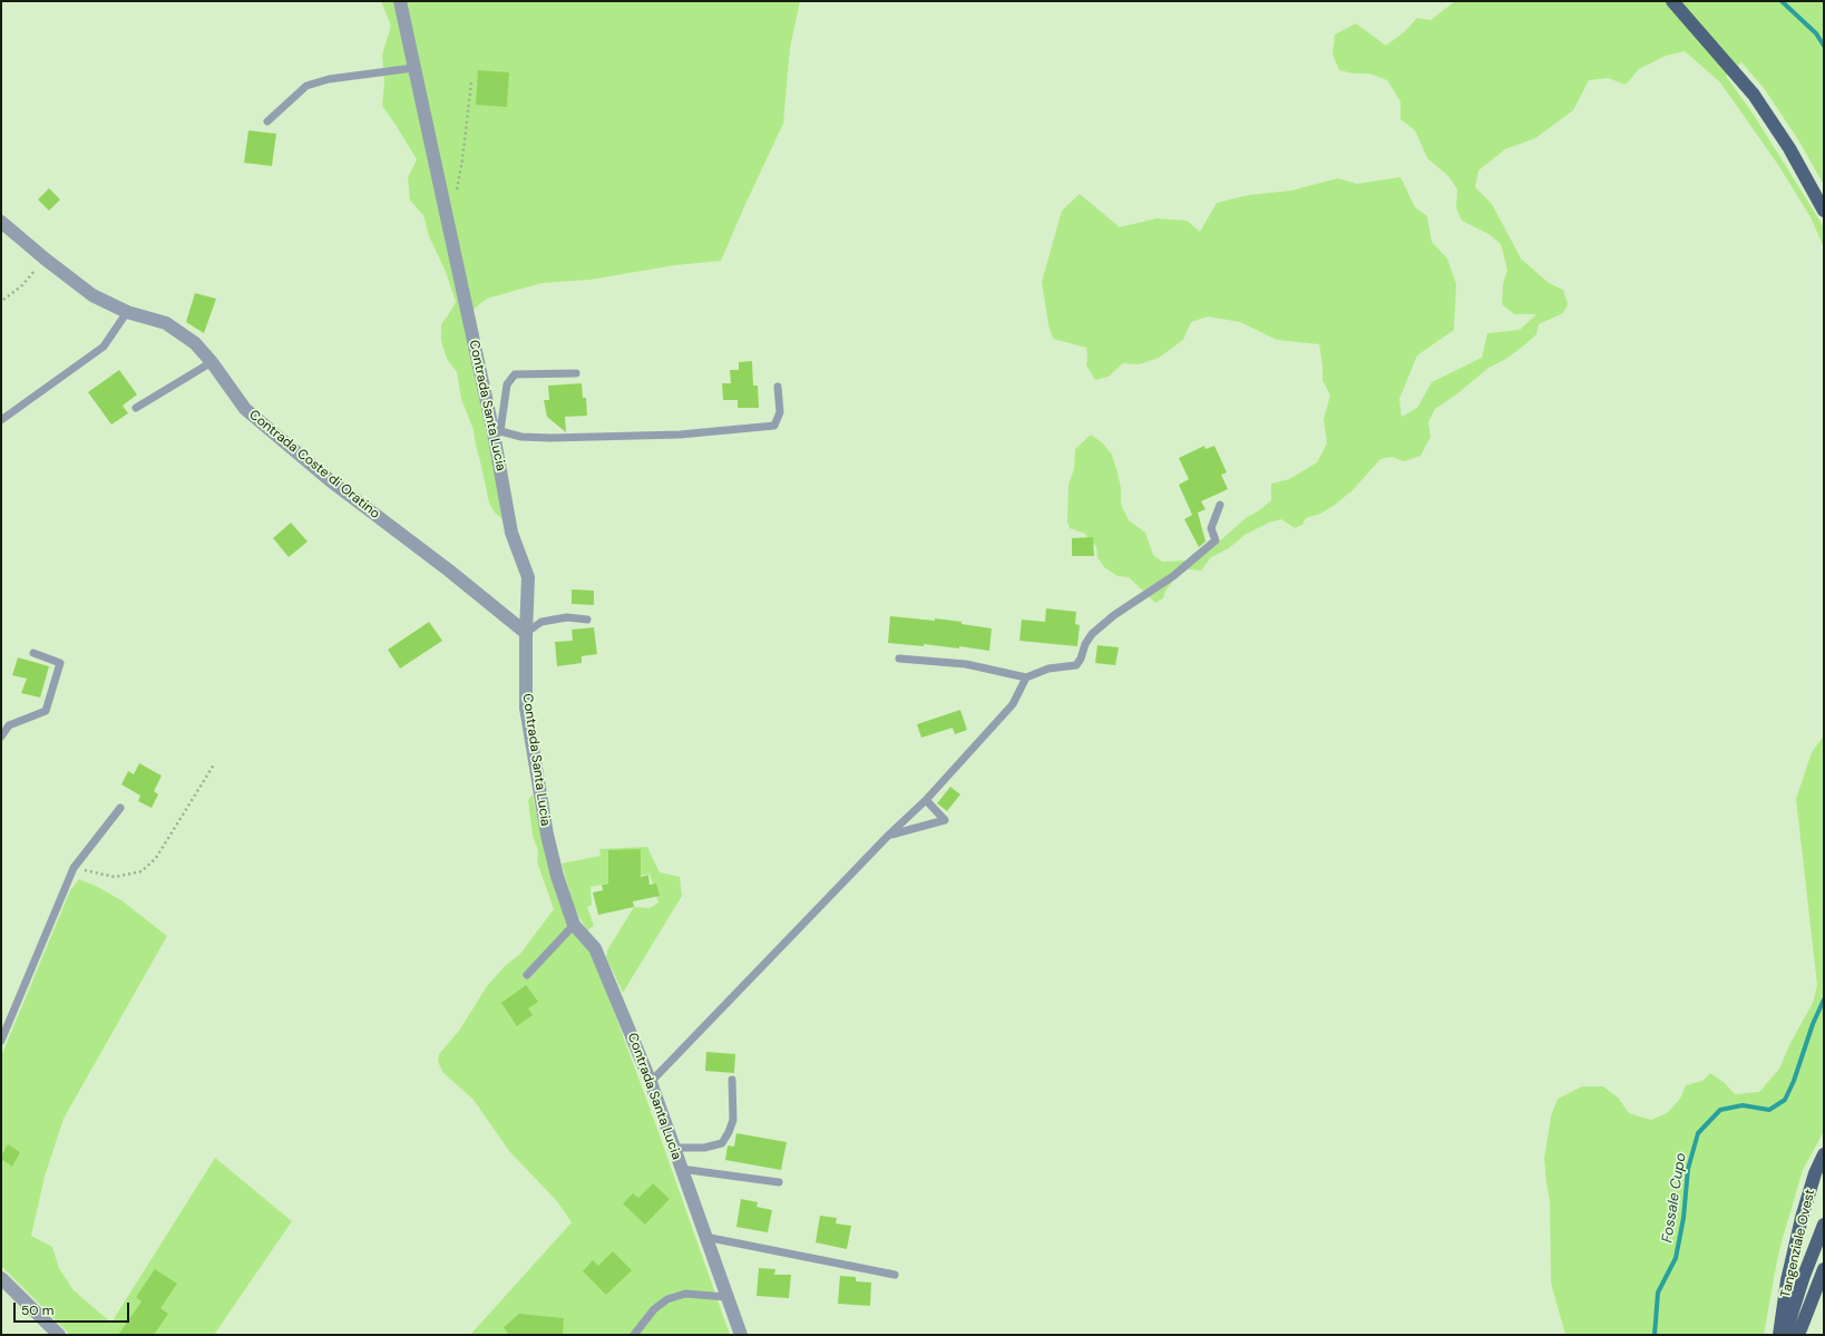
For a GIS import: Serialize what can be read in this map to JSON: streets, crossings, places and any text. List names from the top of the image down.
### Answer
{
  "streets": {
    "main road": ["Tangenziale Ovest"],
    "street": ["Contrada Santa Lucia", "Contrada Coste di Oratino"]
  },
  "crossings": [
    ["Contrada Santa Lucia", "Contrada Coste di Oratino"]
  ],
  "water": ["Fossale Cupo"],
  "scale_bar": "50 m"
}
